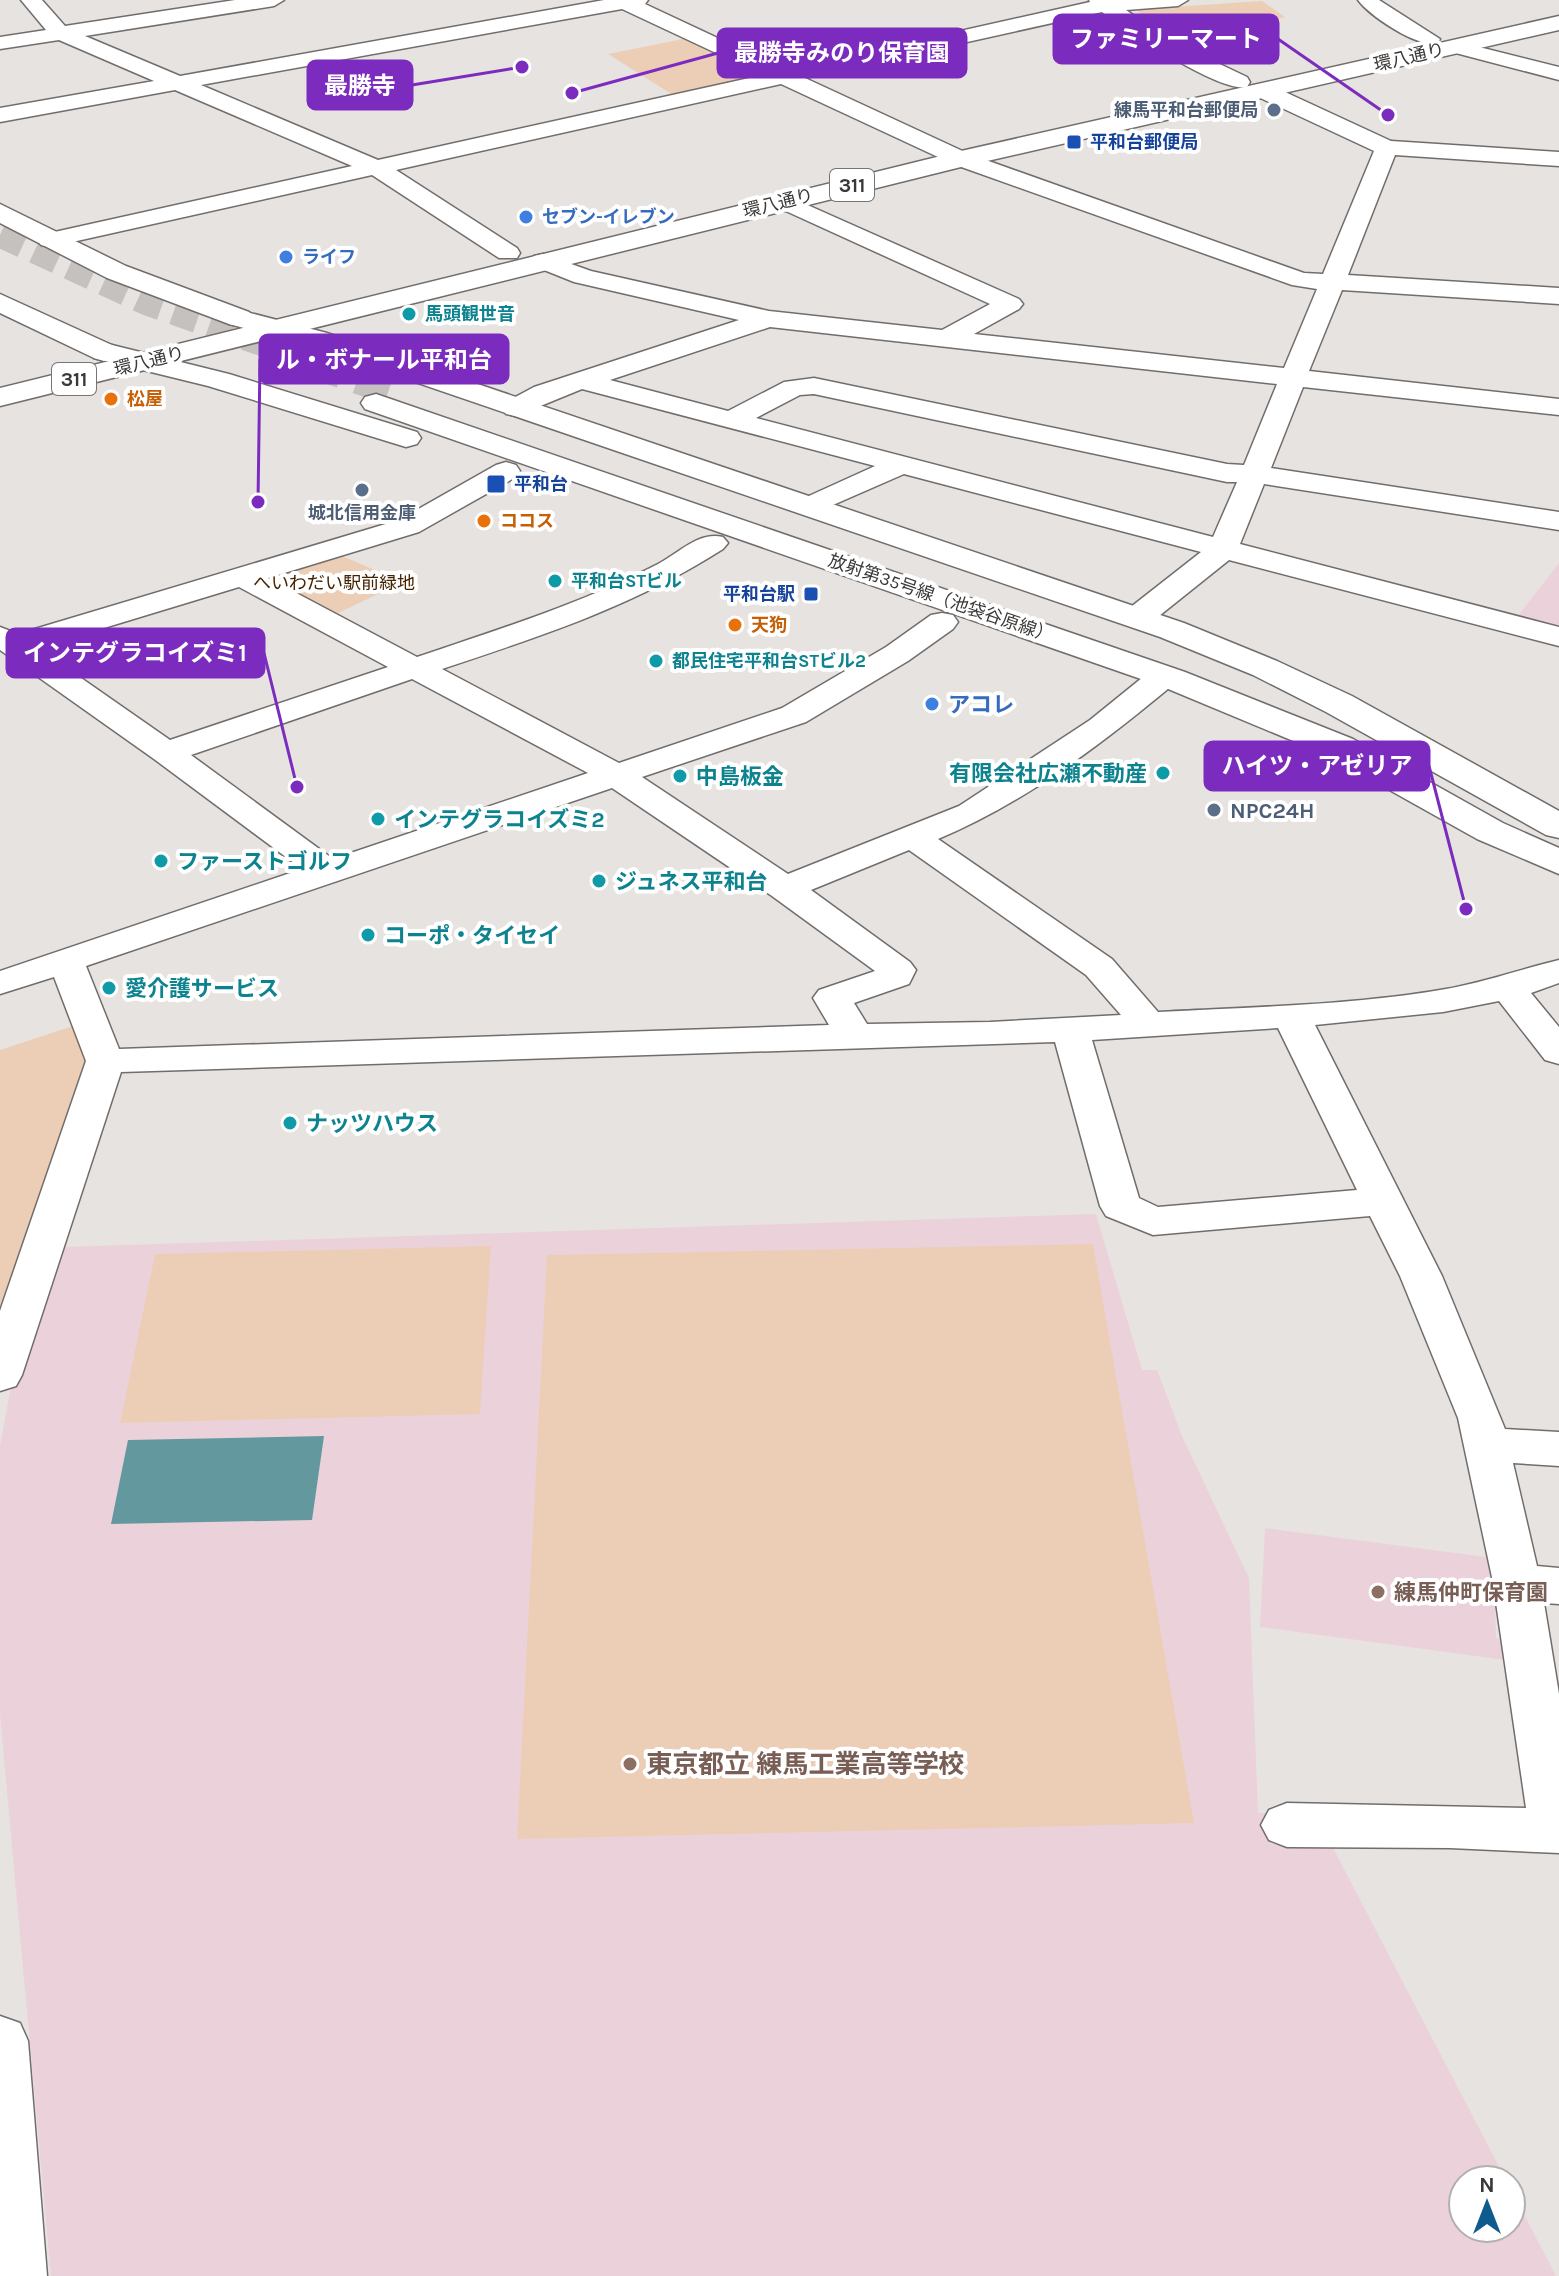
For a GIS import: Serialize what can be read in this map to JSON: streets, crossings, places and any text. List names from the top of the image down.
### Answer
{
  "streets": {
    "main road": ["環八通り", "311", "放射第35号線（池袋谷原線）"]
  },
  "parks": ["へいわだい駅前緑地"],
  "places": {
    "other": [
      "最勝寺",
      "最勝寺みのり保育園",
      "練馬平和台郵便局",
      "ファミリーマート",
      "セブン-イレブン",
      "ライフ",
      "馬頭観世音",
      "松屋",
      "城北信用金庫",
      "ル・ボナール平和台",
      "ココス",
      "平和台STビル",
      "天狗",
      "都民住宅平和台STビル2",
      "アコレ",
      "有限会社広瀬不動産",
      "中島板金",
      "インテグラコイズミ1",
      "NPC24H",
      "インテグラコイズミ2",
      "ファーストゴルフ",
      "ジュネス平和台",
      "ハイツ・アゼリア",
      "コーポ・タイセイ",
      "愛介護サービス",
      "ナッツハウス",
      "練馬仲町保育園",
      "東京都立 練馬工業高等学校"
    ],
    "transit": ["平和台郵便局", "平和台", "平和台駅"]
  },
  "north": "top"
}
